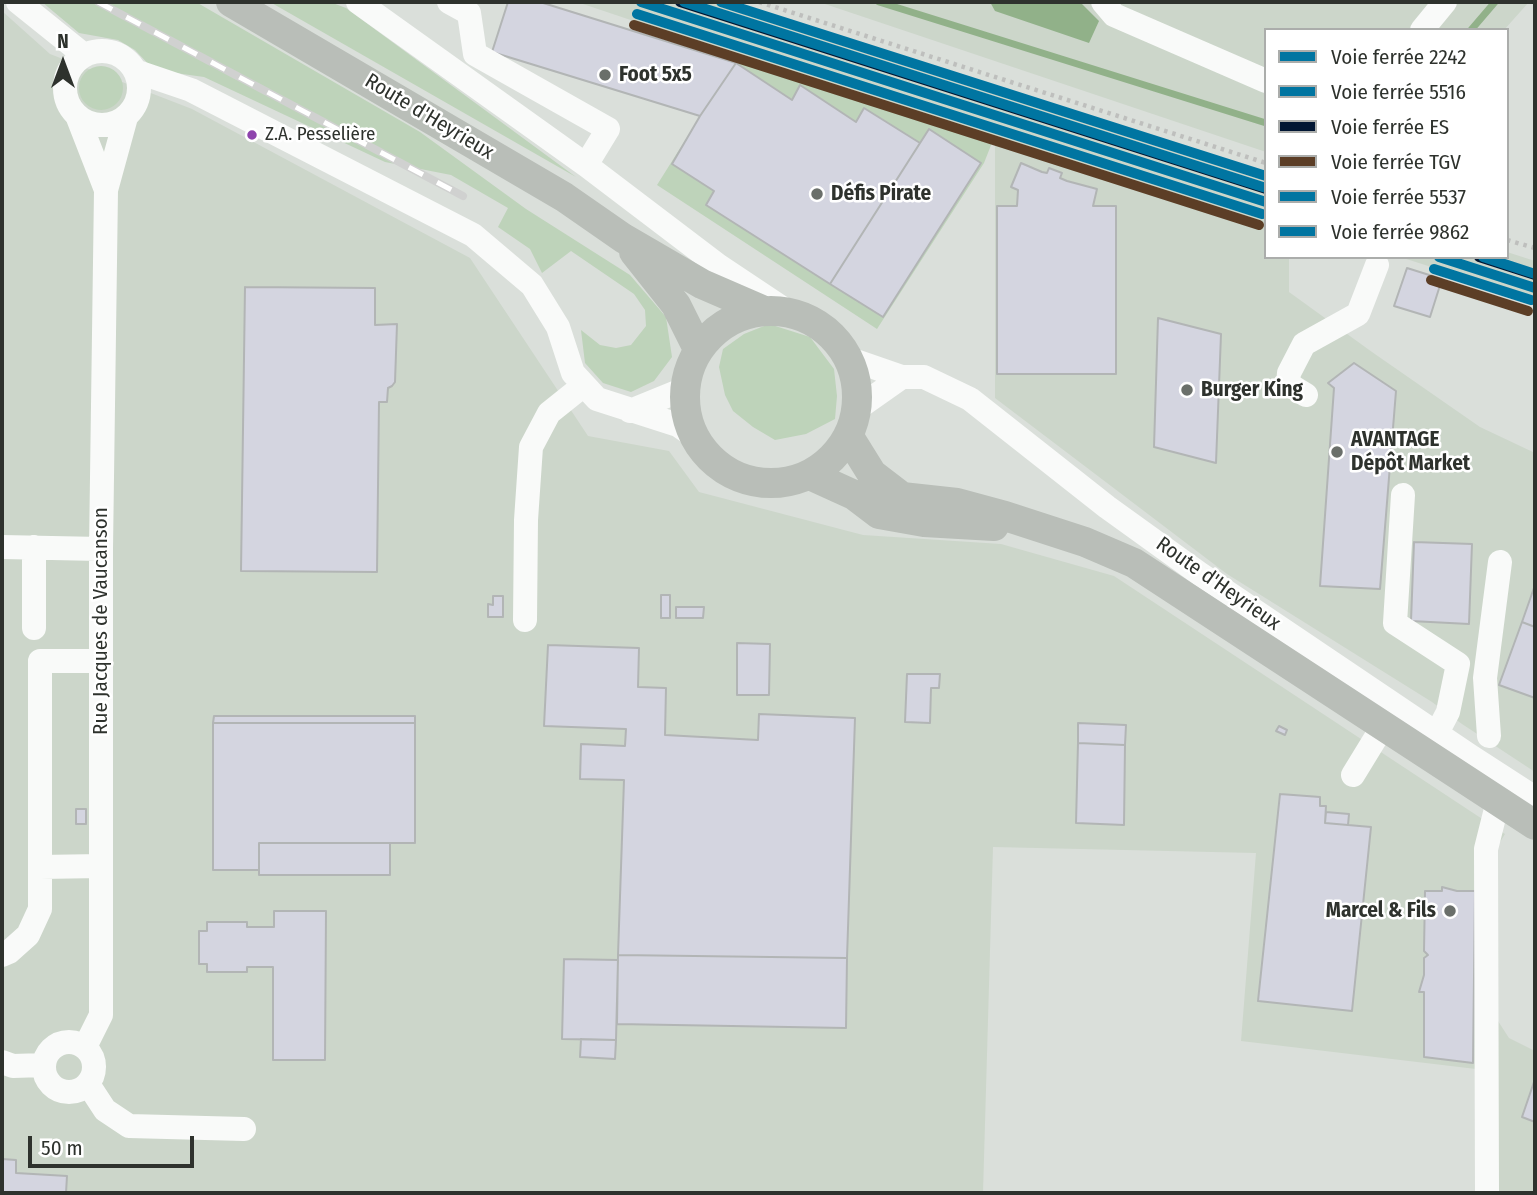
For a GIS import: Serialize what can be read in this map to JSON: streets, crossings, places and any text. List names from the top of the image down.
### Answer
{
  "streets": {
    "main road": ["Route d'Heyrieux"],
    "street": ["Rue Jacques de Vaucanson"]
  },
  "places": [
    "Foot 5x5",
    "Z.A. Pesselière",
    "Défis Pirate",
    "Burger King",
    "AVANTAGE Dépôt Market",
    "Marcel & Fils"
  ],
  "lines": [
    "rail line 2242",
    "rail line ES",
    "rail line 5537",
    "rail line 9862",
    "rail line 5516",
    "rail line TGV"
  ],
  "legend": [
    "Voie ferrée 2242",
    "Voie ferrée 5516",
    "Voie ferrée ES",
    "Voie ferrée TGV",
    "Voie ferrée 5537",
    "Voie ferrée 9862"
  ],
  "scale_bar": "50 m",
  "north": "top"
}
